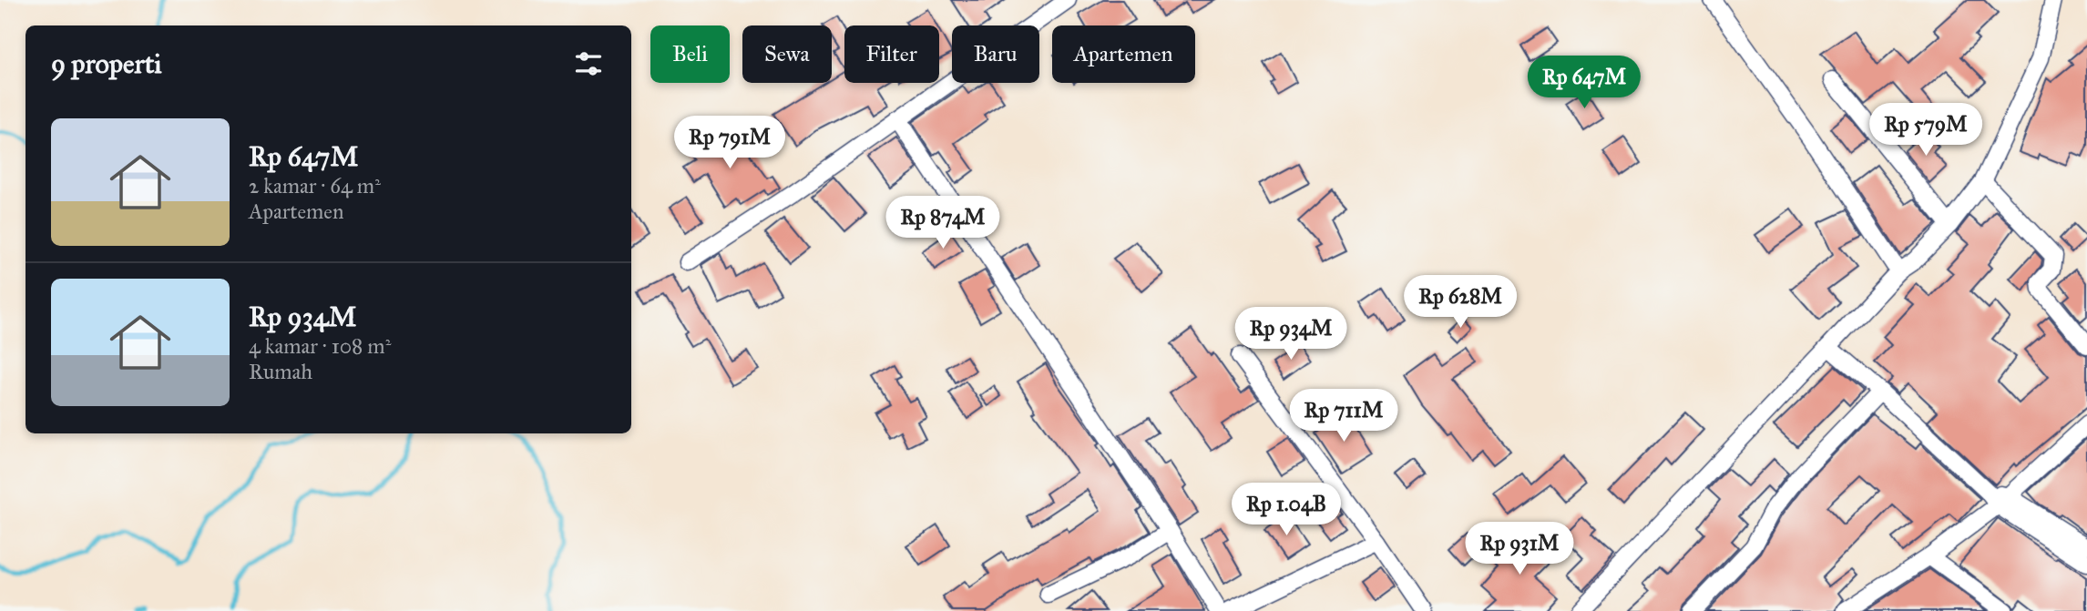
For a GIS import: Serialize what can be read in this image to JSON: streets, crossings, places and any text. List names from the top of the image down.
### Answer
{
  "page": {
    "chip": [
      "Beli",
      "Sewa",
      "Filter",
      "Baru",
      "Apartemen"
    ],
    "heading": "9 properti",
    "price": [
      "Rp 647M",
      "Rp 579M",
      "Rp 791M",
      "Rp 874M",
      "Rp 628M",
      "Rp 934M",
      "Rp 711M",
      "Rp 1.04B",
      "Rp 931M"
    ],
    "list": [
      {
        "name": "Rp 647M",
        "note": "2 kamar · 64 m² · Apartemen"
      },
      {
        "name": "Rp 934M",
        "note": "4 kamar · 108 m² · Rumah"
      }
    ]
  }
}
